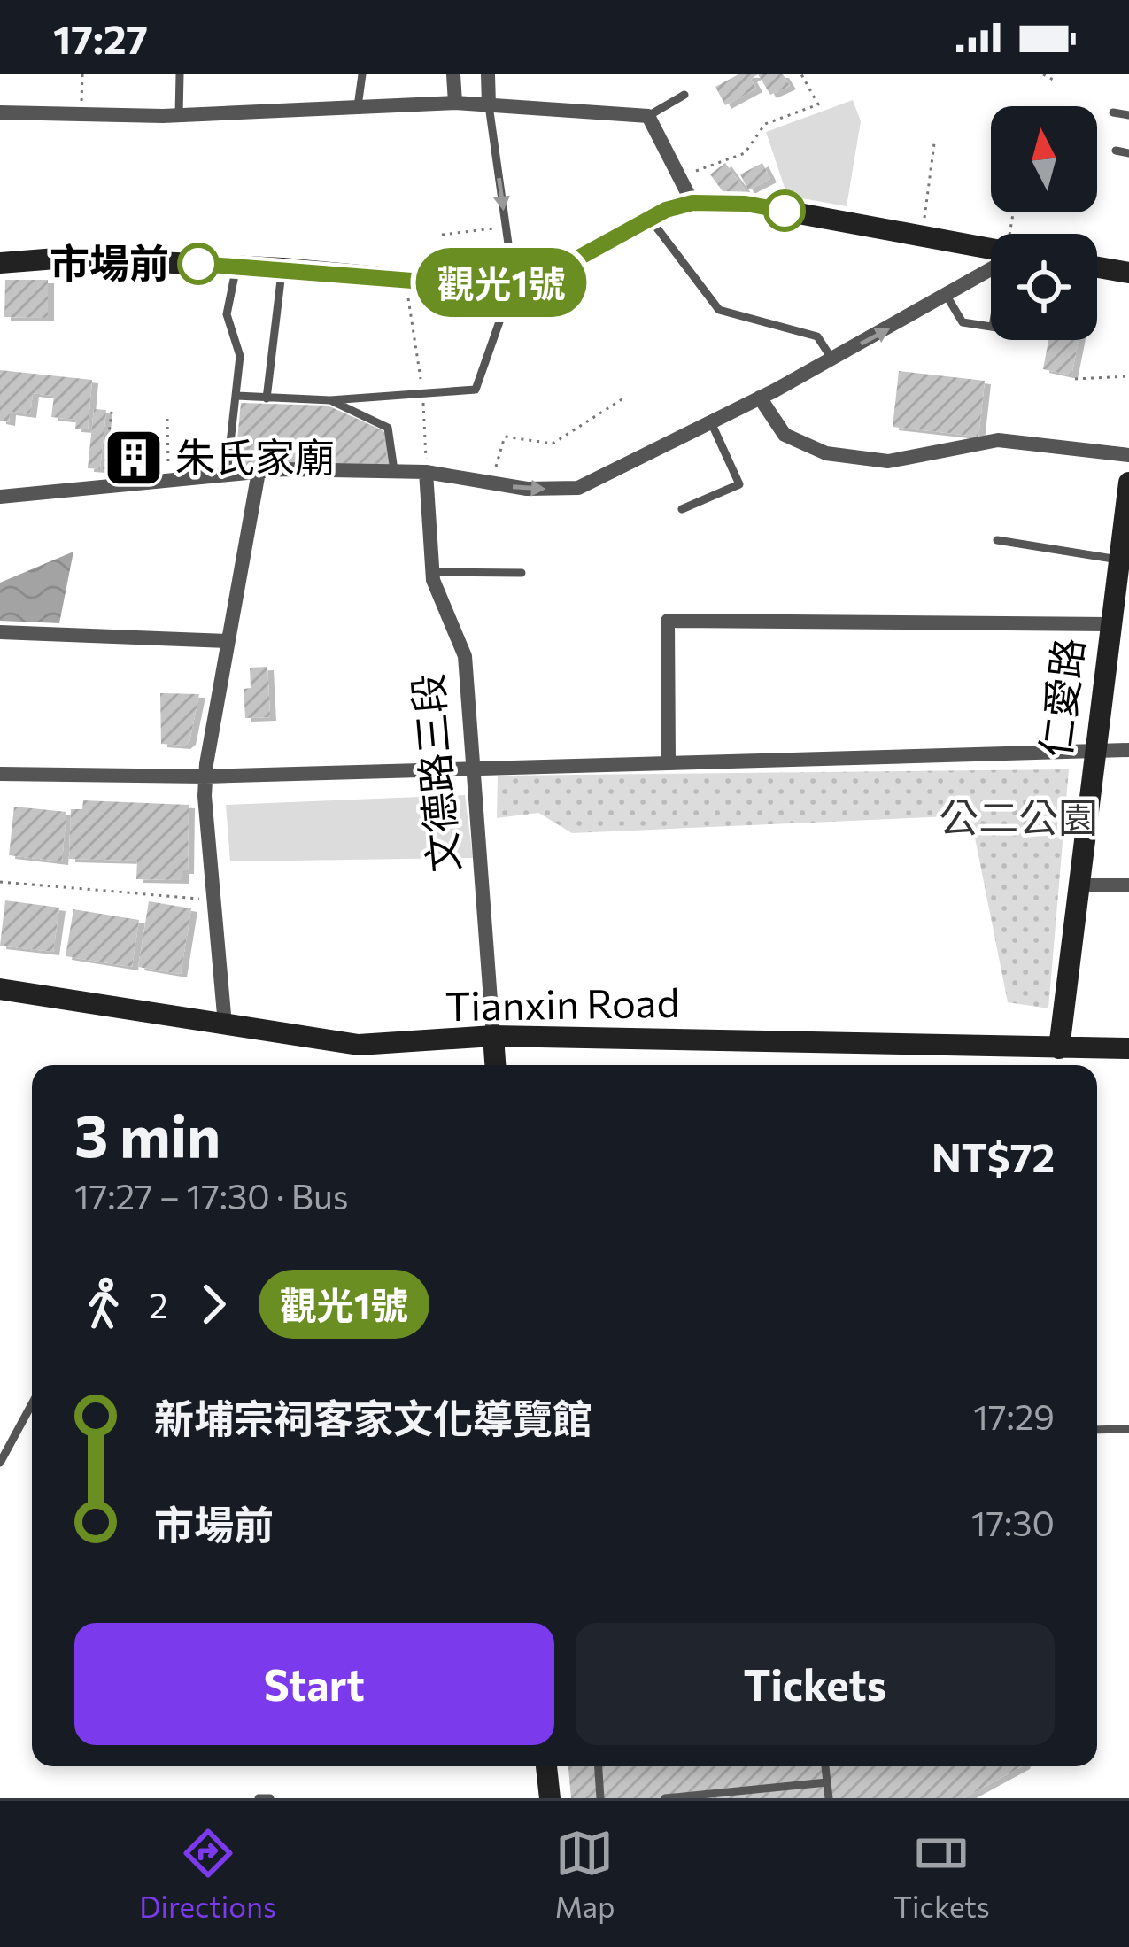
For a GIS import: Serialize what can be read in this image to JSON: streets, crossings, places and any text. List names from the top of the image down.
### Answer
{
  "streets": {
    "main road": ["仁愛路", "文德路三段", "Tianxin Road"]
  },
  "crossings": [
    ["仁愛路", "Tianxin Road"],
    ["文德路三段", "Tianxin Road"]
  ],
  "parks": ["公二公園"],
  "places": {
    "other": ["市場前"],
    "building": ["朱氏家廟"]
  },
  "lines": ["bus line 觀光1號"],
  "north": "top",
  "page": {
    "status": "17:27",
    "on_map": "觀光1號",
    "heading": ["3 min", "17:27 – 17:30 · Bus", "NT$72"],
    "legs": ["2", "觀光1號"],
    "list": [
      {
        "name": "新埔宗祠客家文化導覽館",
        "value": "17:29"
      },
      {
        "name": "市場前",
        "value": "17:30"
      }
    ],
    "buttons": ["Start", "Tickets"],
    "tabs": ["Directions", "Map", "Tickets"]
  }
}
